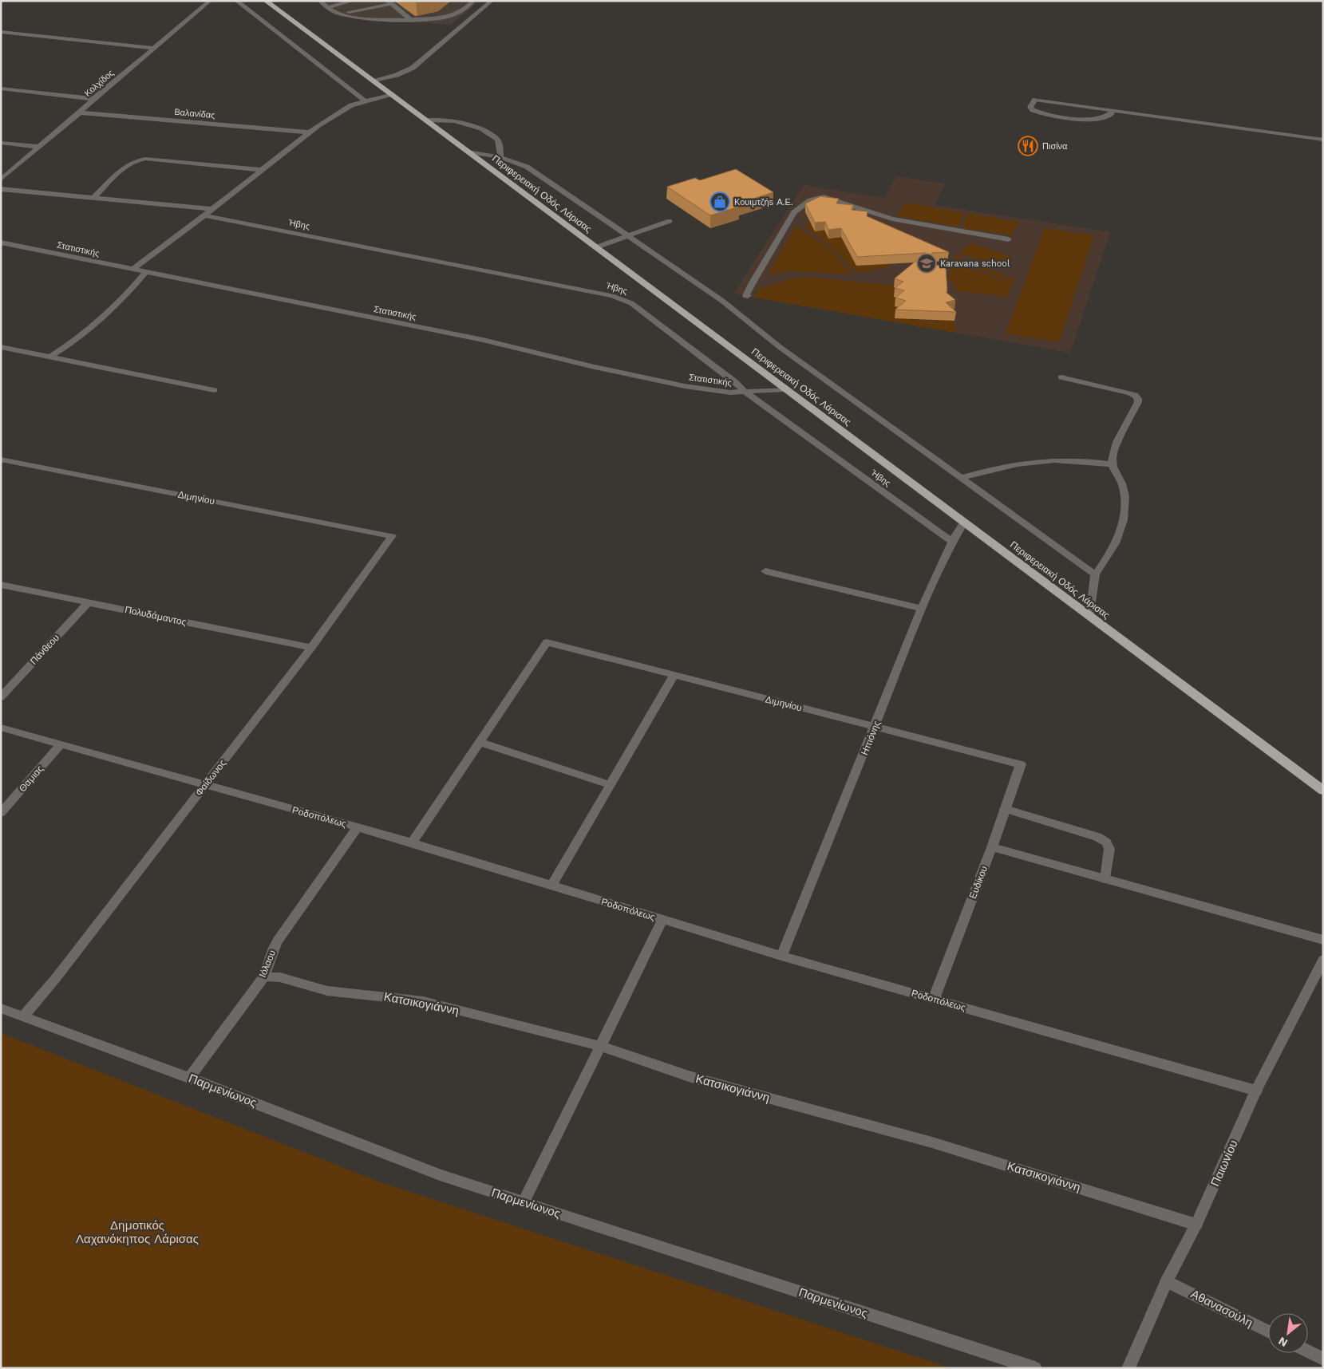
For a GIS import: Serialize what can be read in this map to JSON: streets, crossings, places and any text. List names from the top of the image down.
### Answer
{
  "streets": {
    "highway": ["Περιφερειακή Οδός Λάρισας"],
    "street": [
      "Κολχίδος",
      "Βαλανίδας",
      "Ήβης",
      "Στατιστικής",
      "Διμηνίου",
      "Πολυδάμαντος",
      "Πάνθεου",
      "Ηπιόνης",
      "Φαίδωνος",
      "Θαμιας",
      "Ροδοπόλεως",
      "Ευδίκου",
      "Ιόλαου",
      "Κατσικογιάννη",
      "Παρμενίωνος",
      "Παιωνίου",
      "Αθανασούλη"
    ]
  },
  "crossings": [
    ["Κολχίδος", "Βαλανίδας"],
    ["Περιφερειακή Οδός Λάρισας", "Στατιστικής"],
    ["Περιφερειακή Οδός Λάρισας", "Ηπιόνης"],
    ["Ήβης", "Στατιστικής"],
    ["Ήβης", "Ηπιόνης"],
    ["Διμηνίου", "Ηπιόνης"],
    ["Διμηνίου", "Φαίδωνος"],
    ["Διμηνίου", "Ευδίκου"],
    ["Πολυδάμαντος", "Πάνθεου"],
    ["Πολυδάμαντος", "Φαίδωνος"],
    ["Ηπιόνης", "Ροδοπόλεως"],
    ["Φαίδωνος", "Ροδοπόλεως"],
    ["Φαίδωνος", "Παρμενίωνος"],
    ["Θαμιας", "Ροδοπόλεως"],
    ["Ροδοπόλεως", "Ευδίκου"],
    ["Ροδοπόλεως", "Ιόλαου"],
    ["Ροδοπόλεως", "Παιωνίου"],
    ["Ιόλαου", "Κατσικογιάννη"],
    ["Ιόλαου", "Παρμενίωνος"],
    ["Κατσικογιάννη", "Παιωνίου"],
    ["Παιωνίου", "Αθανασούλη"]
  ],
  "parks": ["Δημοτικός Λαχανόκηπος Λάρισας"],
  "places": {
    "restaurant": ["Πισίνα"],
    "shop": ["Κουιμτζήs Α.Ε."],
    "school or university": ["Karavana school"]
  },
  "north": "bottom left"
}
